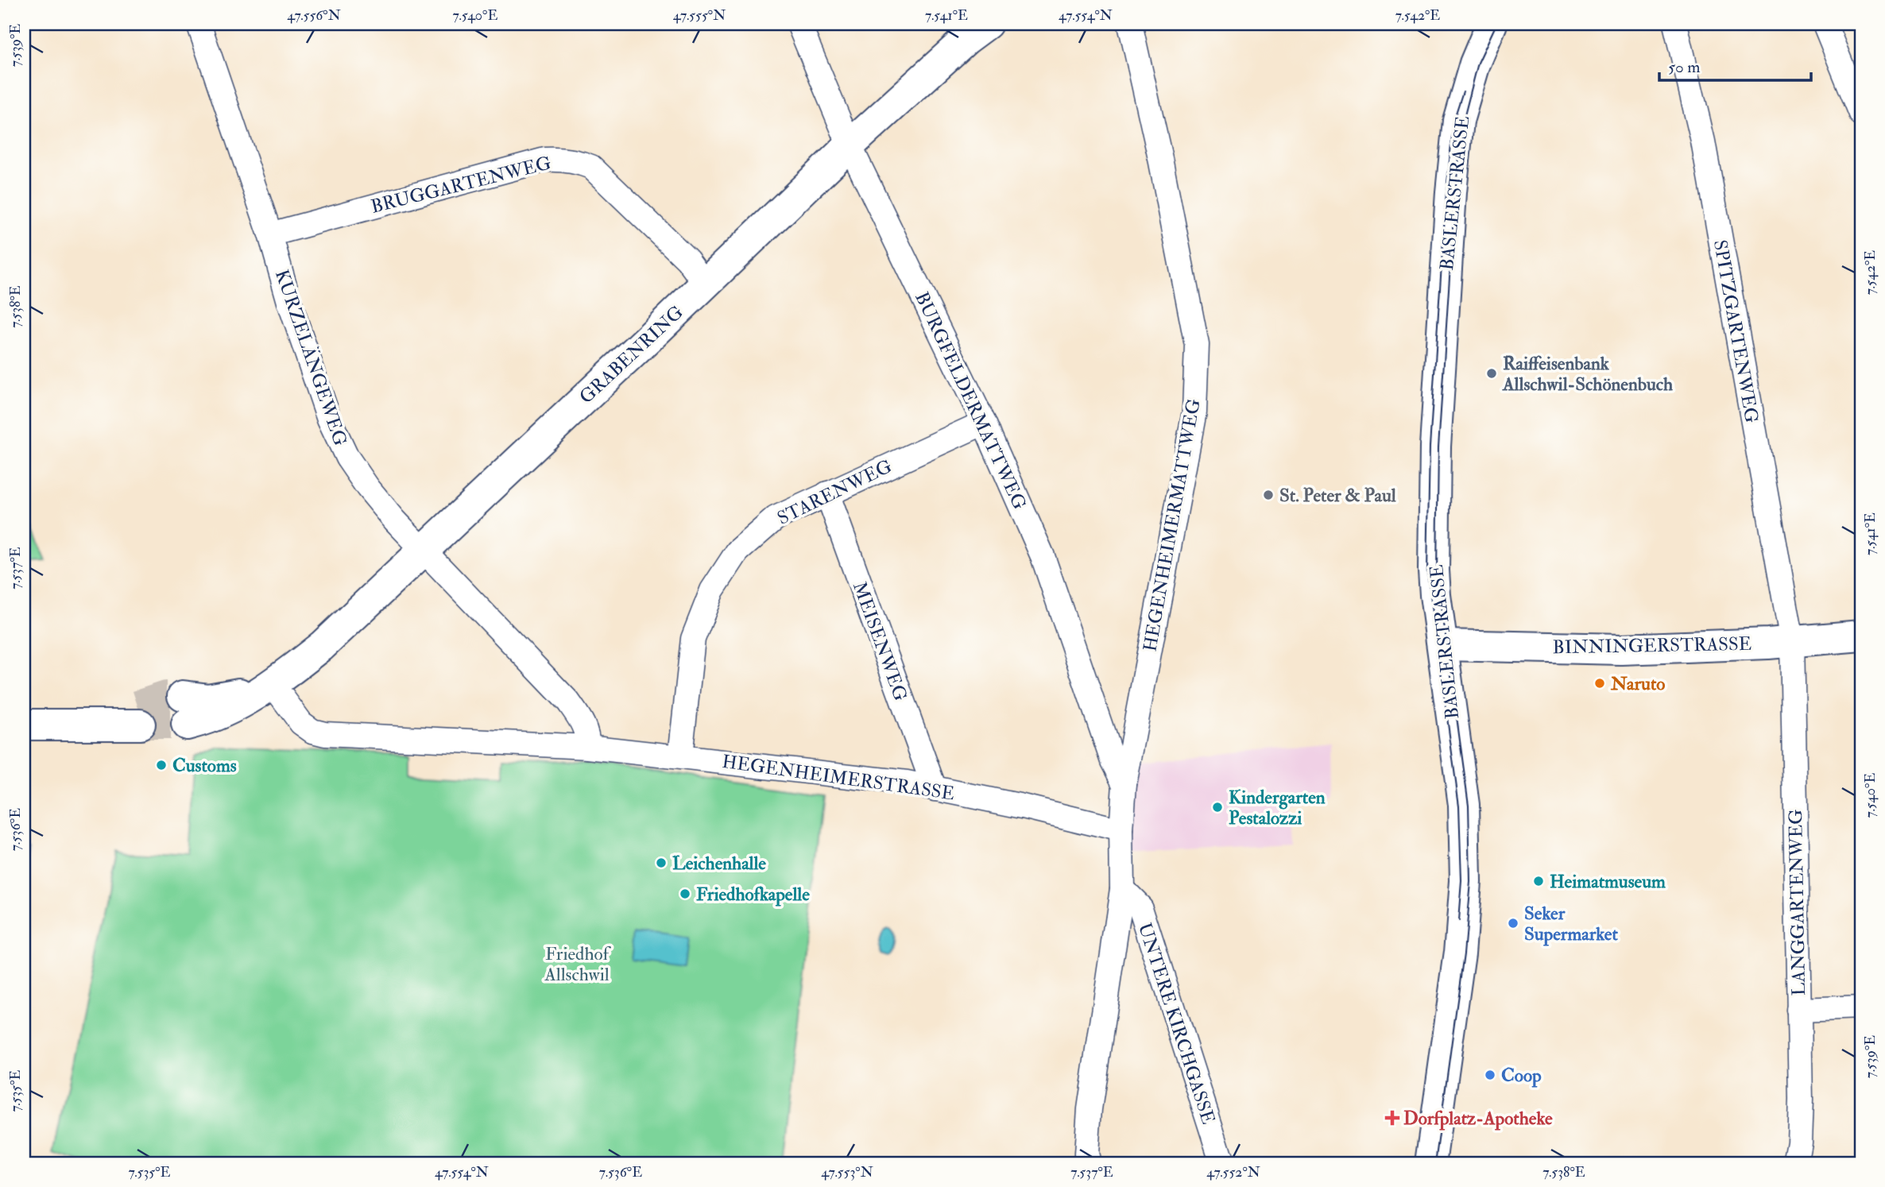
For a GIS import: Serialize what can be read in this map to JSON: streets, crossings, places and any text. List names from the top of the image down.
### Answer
{
  "streets": {
    "street": [
      "BRUGGARTENWEG",
      "BASLERSTRASSE",
      "SPITZGARTENWEG",
      "GRABENRING",
      "KURZELÄNGEWEG",
      "BURGFELDERMATTWEG",
      "STARENWEG",
      "HEGENHEIMERMATTWEG",
      "MEISENWEG",
      "BINNINGERSTRASSE",
      "HEGENHEIMERSTRASSE",
      "LANGGARTENWEG",
      "UNTERE KIRCHGASSE"
    ]
  },
  "crossings": [
    ["BRUGGARTENWEG", "GRABENRING"],
    ["BRUGGARTENWEG", "KURZELÄNGEWEG"],
    ["BASLERSTRASSE", "BINNINGERSTRASSE"],
    ["SPITZGARTENWEG", "BINNINGERSTRASSE"],
    ["SPITZGARTENWEG", "LANGGARTENWEG"],
    ["GRABENRING", "KURZELÄNGEWEG"],
    ["GRABENRING", "BURGFELDERMATTWEG"],
    ["GRABENRING", "HEGENHEIMERSTRASSE"],
    ["KURZELÄNGEWEG", "HEGENHEIMERSTRASSE"],
    ["BURGFELDERMATTWEG", "STARENWEG"],
    ["BURGFELDERMATTWEG", "HEGENHEIMERMATTWEG"],
    ["STARENWEG", "MEISENWEG"],
    ["STARENWEG", "HEGENHEIMERSTRASSE"],
    ["HEGENHEIMERMATTWEG", "HEGENHEIMERSTRASSE"],
    ["MEISENWEG", "HEGENHEIMERSTRASSE"],
    ["BINNINGERSTRASSE", "LANGGARTENWEG"]
  ],
  "parks": ["Friedhof Allschwil"],
  "places": {
    "other": [
      "Raiffeisenbank Allschwil-Schönenbuch",
      "St. Peter & Paul",
      "Naruto",
      "Customs",
      "Kindergarten Pestalozzi",
      "Leichenhalle",
      "Heimatmuseum",
      "Friedhofkapelle",
      "Seker Supermarket",
      "Coop"
    ],
    "health": ["Dorfplatz-Apotheke"]
  },
  "scale_bar": "50 m",
  "coordinates": [
    "47.556°N",
    "7.540°E",
    "47.555°N",
    "7.541°E",
    "47.554°N",
    "7.542°E",
    "7.539°E",
    "7.538°E",
    "7.537°E",
    "7.536°E",
    "7.535°E",
    "47.553°N",
    "47.552°N"
  ]
}
